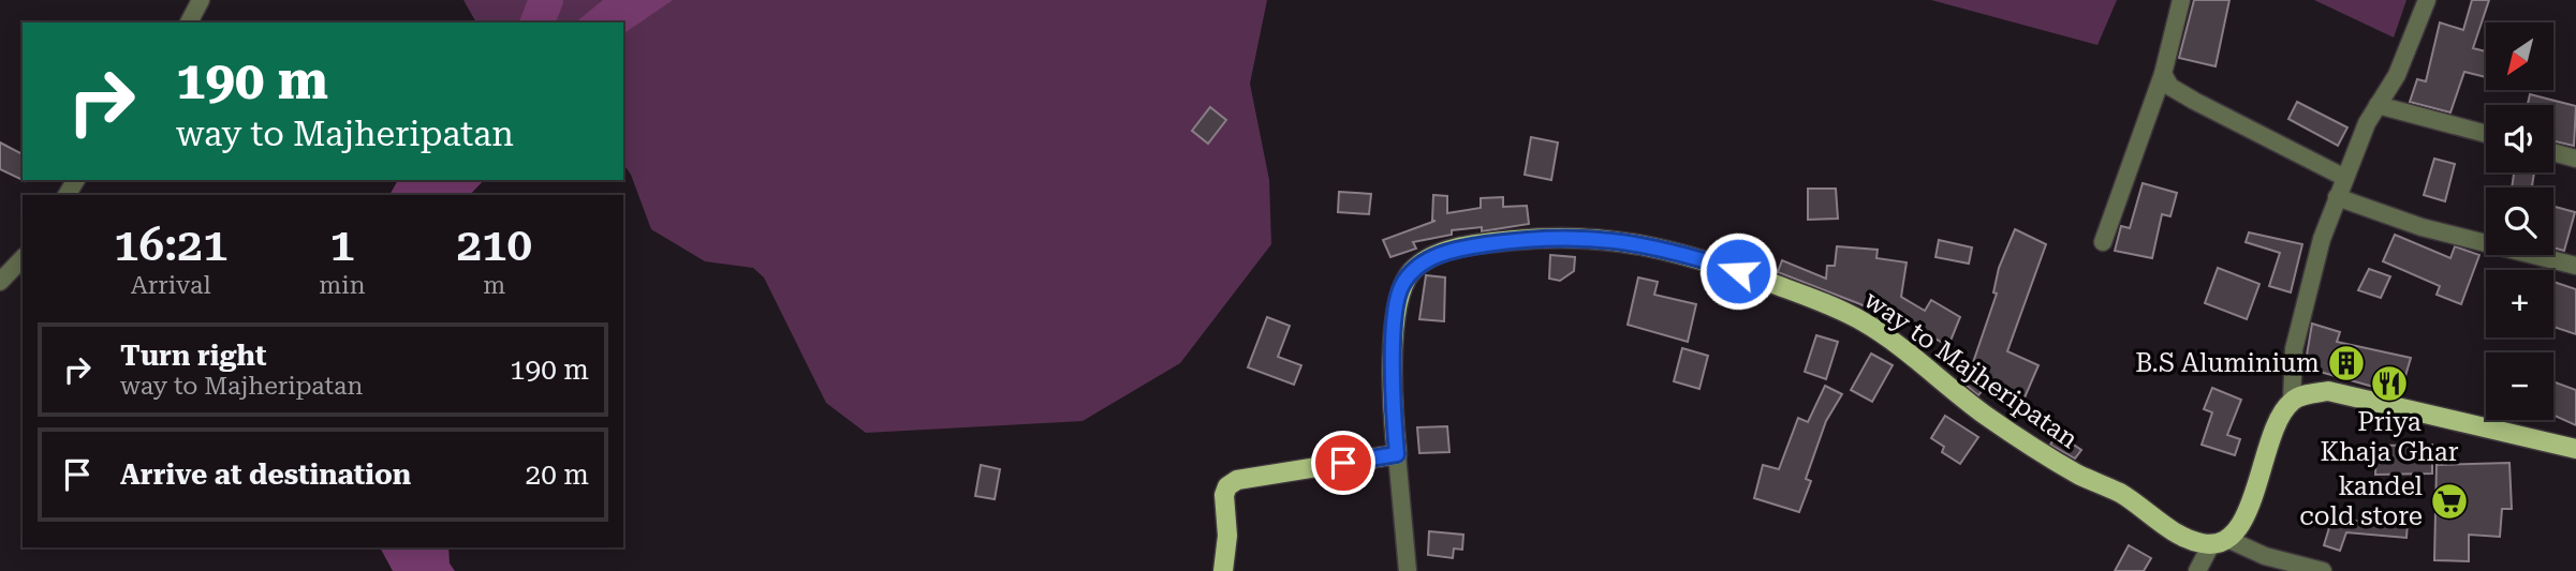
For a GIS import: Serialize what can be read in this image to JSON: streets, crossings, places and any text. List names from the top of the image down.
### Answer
{
  "streets": {
    "main road": ["way to Majheripatan"]
  },
  "places": {
    "building": ["B.S Aluminium"],
    "restaurant": ["Priya Khaja Ghar"],
    "supermarket": ["kandel cold store"]
  },
  "north": "bottom left",
  "page": {
    "map_buttons": ["+", "−"],
    "turn": ["190 m", "way to Majheripatan"],
    "eta": [
      "16:21",
      "Arrival",
      "1",
      "min",
      "210",
      "m"
    ],
    "list": [
      {
        "name": "Turn right",
        "note": "way to Majheripatan",
        "value": "190 m"
      },
      {
        "name": "Arrive at destination",
        "value": "20 m"
      }
    ]
  }
}
